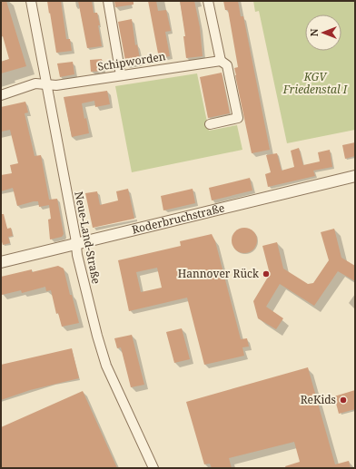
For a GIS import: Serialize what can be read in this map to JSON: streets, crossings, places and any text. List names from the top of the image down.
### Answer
{
  "streets": {
    "street": ["Schipworden", "Roderbruchstraße", "Neue-Land-Straße"]
  },
  "crossings": [
    ["Schipworden", "Neue-Land-Straße"],
    ["Roderbruchstraße", "Neue-Land-Straße"]
  ],
  "parks": ["KGV Friedenstal I"],
  "places": ["Hannover Rück", "ReKids"],
  "north": "left"
}
